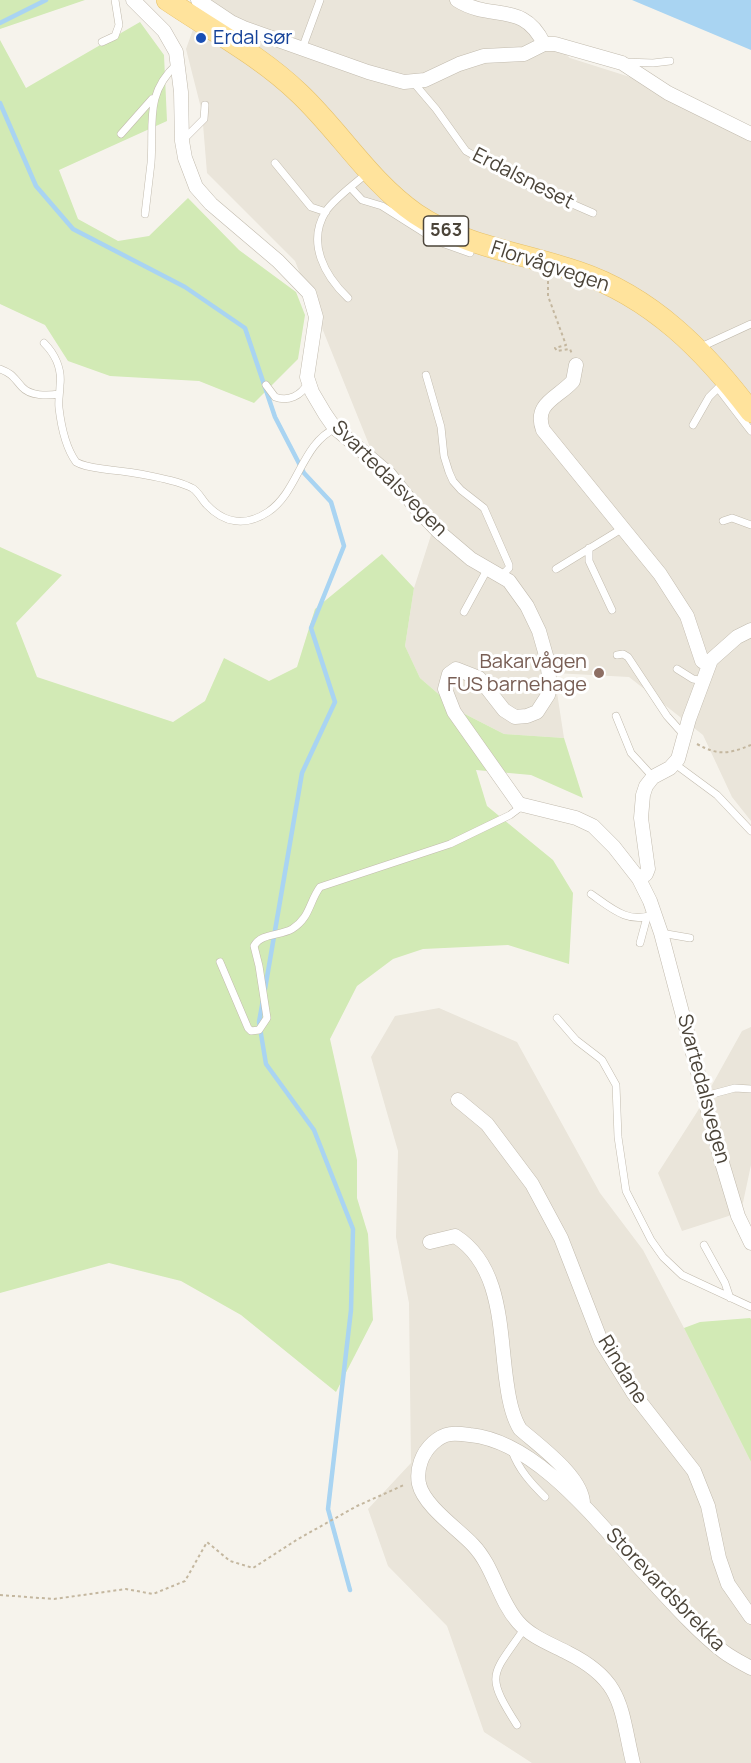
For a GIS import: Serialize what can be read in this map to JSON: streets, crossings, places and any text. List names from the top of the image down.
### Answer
{
  "streets": {
    "main road": ["563", "Florvågvegen"],
    "street": ["Svartedalsvegen", "Rindane", "Storevardsbrekka"],
    "lane": ["Erdalsneset"]
  },
  "places": ["Erdal sør", "Bakarvågen FUS barnehage"]
}
